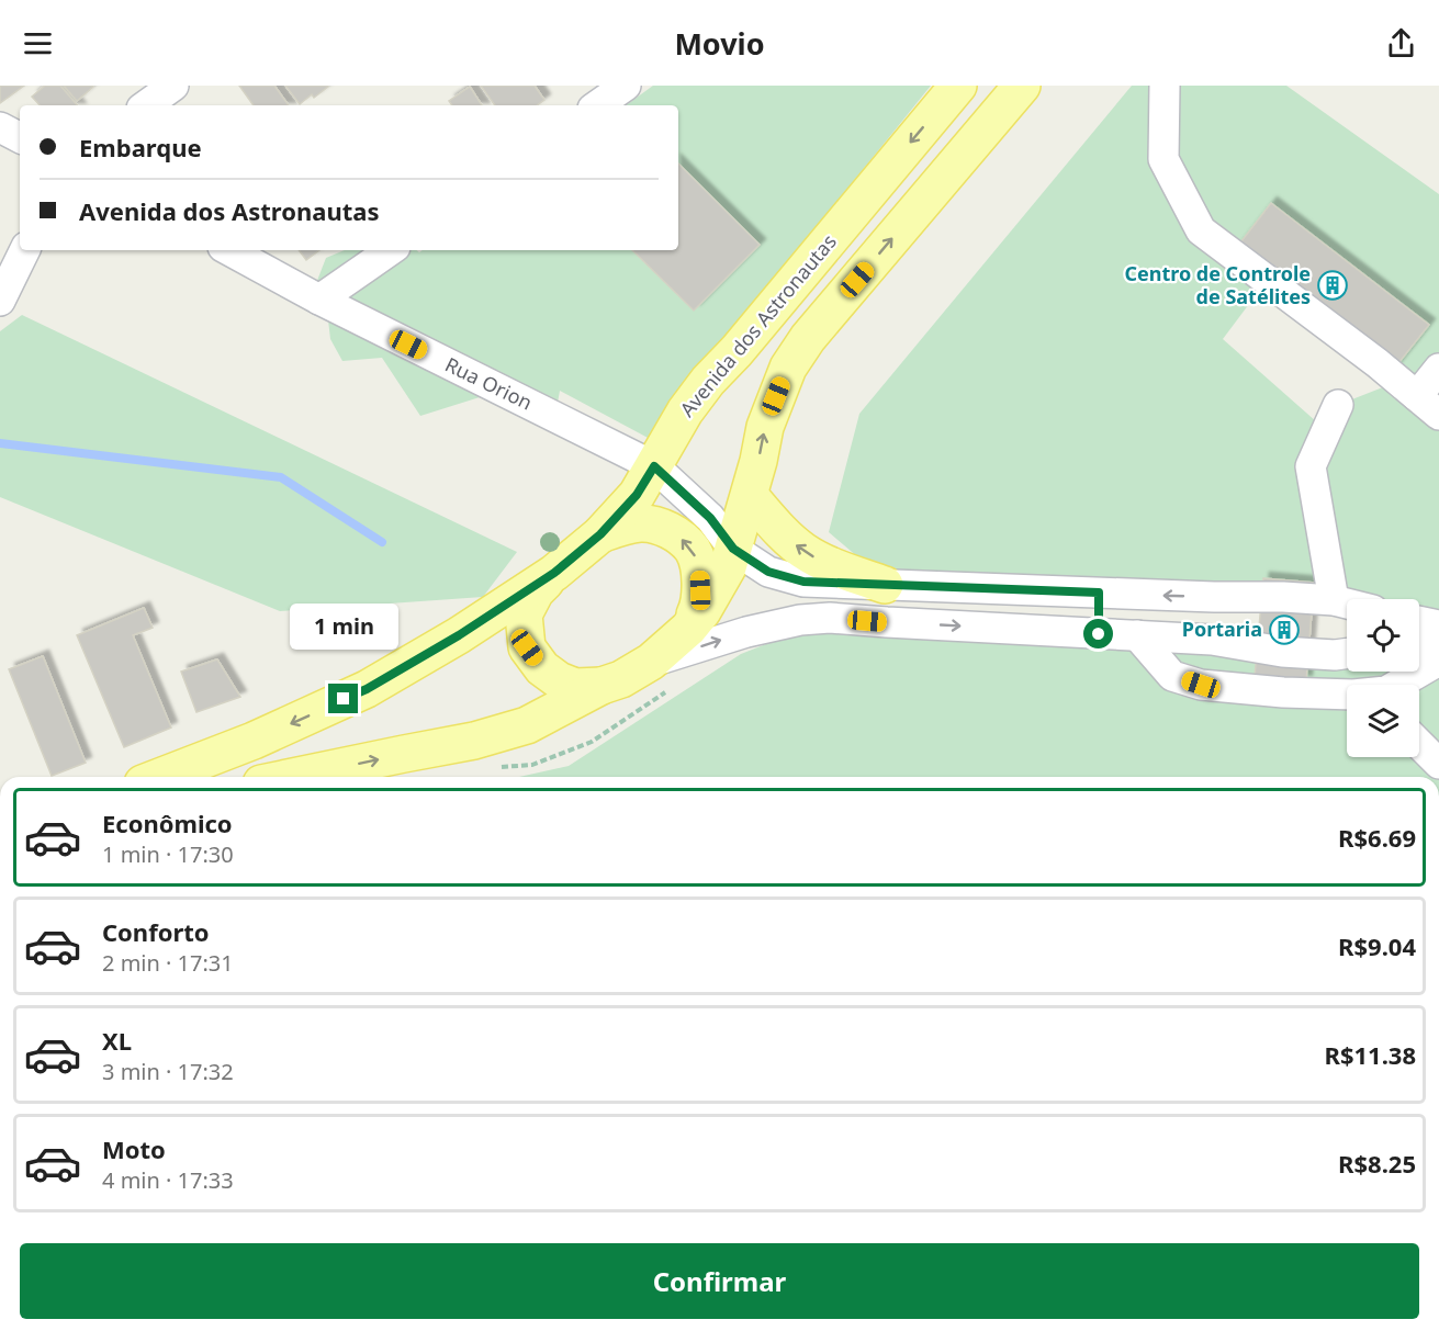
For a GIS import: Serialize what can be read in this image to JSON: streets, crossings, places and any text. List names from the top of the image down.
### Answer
{
  "streets": {
    "main road": ["Avenida dos Astronautas"],
    "street": ["Rua Orion"]
  },
  "crossings": [
    ["Avenida dos Astronautas", "Rua Orion"]
  ],
  "places": {
    "building": ["Centro de Controle de Satélites", "Portaria"]
  },
  "page": {
    "header": "Movio",
    "banner": ["Embarque", "Avenida dos Astronautas"],
    "bubble": "1 min",
    "list": [
      {
        "name": "Econômico",
        "note": "1 min · 17:30",
        "value": "R$6.69"
      },
      {
        "name": "Conforto",
        "note": "2 min · 17:31",
        "value": "R$9.04"
      },
      {
        "name": "XL",
        "note": "3 min · 17:32",
        "value": "R$11.38"
      },
      {
        "name": "Moto",
        "note": "4 min · 17:33",
        "value": "R$8.25"
      }
    ],
    "buttons": "Confirmar"
  }
}
